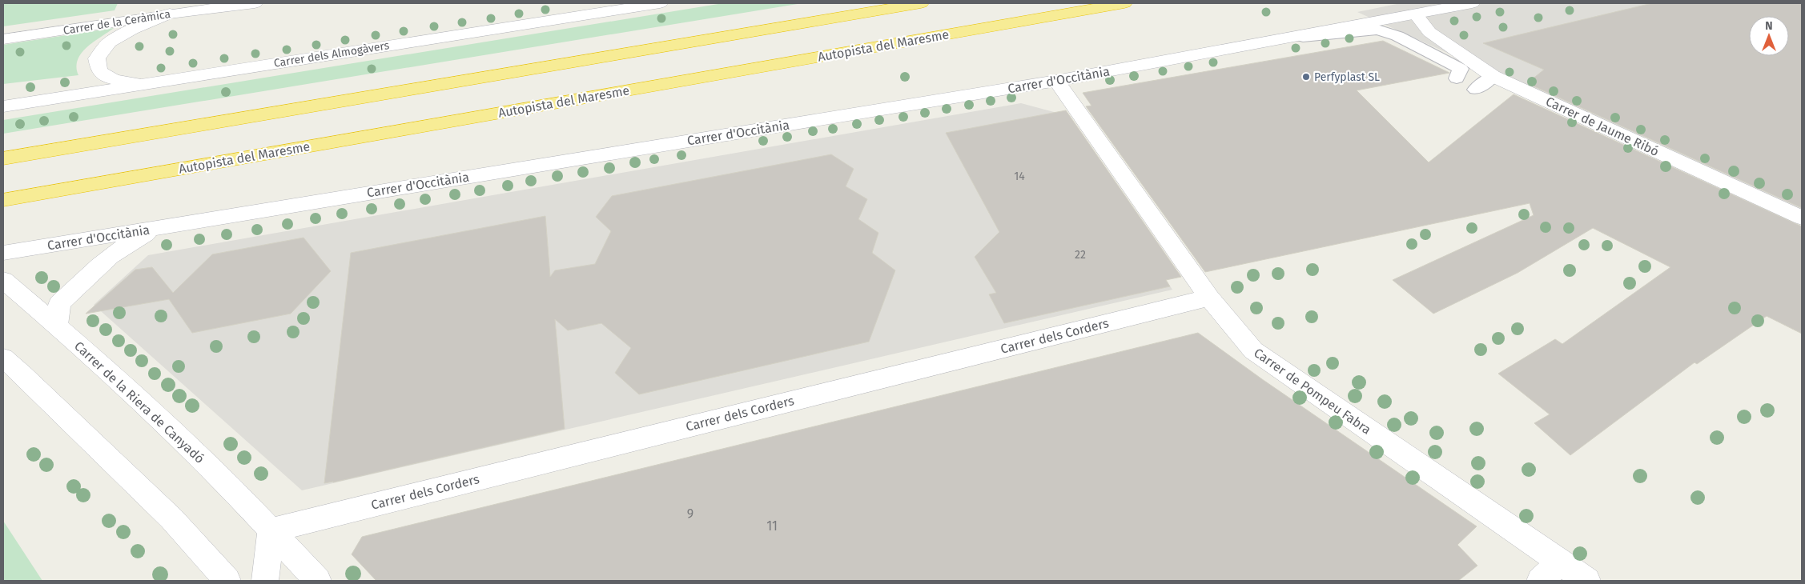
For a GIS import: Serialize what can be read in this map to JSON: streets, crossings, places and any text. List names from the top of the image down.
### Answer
{
  "streets": {
    "highway": ["Autopista del Maresme"],
    "street": [
      "Carrer de la Ceràmica",
      "Carrer dels Almogàvers",
      "Carrer d'Occitània",
      "Carrer de Jaume Ribó",
      "Carrer dels Corders",
      "Carrer de Pompeu Fabra",
      "Carrer de la Riera de Canyadó"
    ]
  },
  "crossings": [
    ["Carrer d'Occitània", "Carrer de Jaume Ribó"],
    ["Carrer d'Occitània", "Carrer de Pompeu Fabra"],
    ["Carrer dels Corders", "Carrer de Pompeu Fabra"],
    ["Carrer dels Corders", "Carrer de la Riera de Canyadó"]
  ],
  "places": ["Perfyplast SL"],
  "house_numbers": [
    "14",
    "22",
    "9",
    "11"
  ],
  "north": "top"
}
